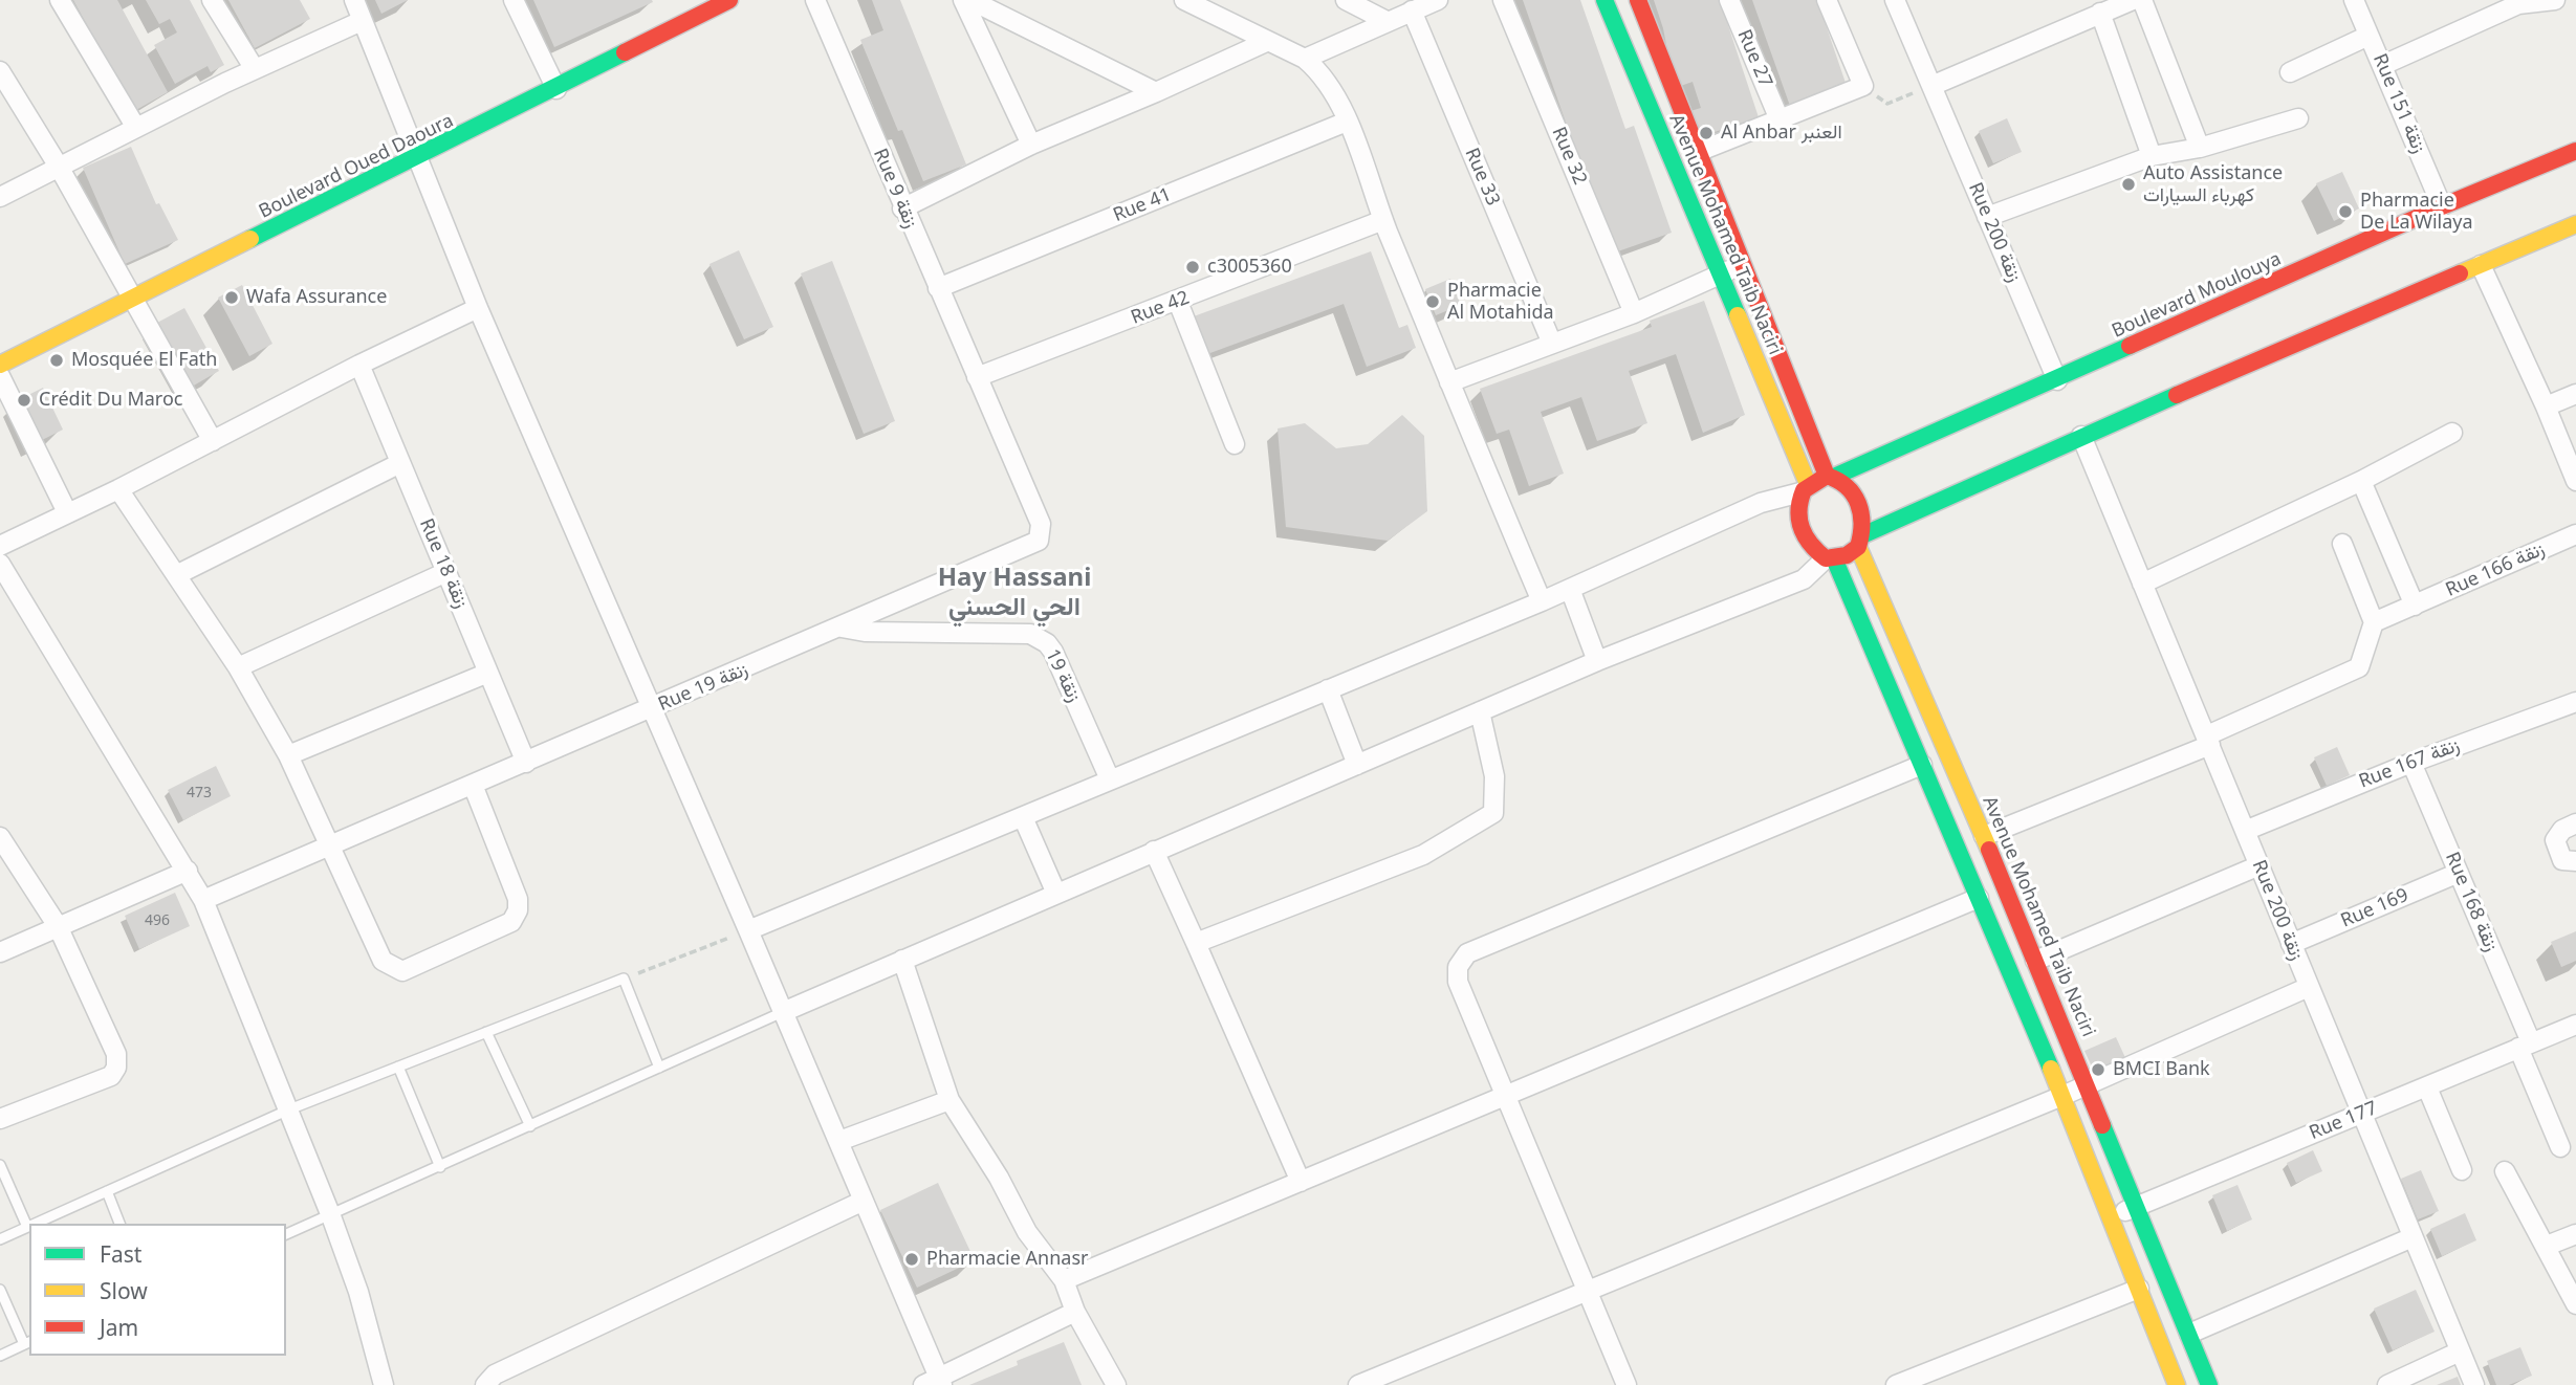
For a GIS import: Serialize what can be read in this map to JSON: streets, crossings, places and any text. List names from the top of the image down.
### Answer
{
  "streets": {
    "street": [
      "Rue 27",
      "Rue 151 زنقة",
      "Rue 32",
      "Boulevard Oued Daoura",
      "Rue 33",
      "Rue 9 زنقة",
      "Rue 41",
      "Rue 200 زنقة",
      "Avenue Mohamed Taib Naciri",
      "Boulevard Moulouya",
      "Rue 42",
      "Rue 18 زنقة",
      "Rue 166 زنقة",
      "19 زنقة",
      "Rue 19 زنقة",
      "Rue 167 زنقة",
      "Rue 168 زنقة",
      "Rue 169",
      "Rue 177"
    ]
  },
  "crossings": [
    ["Rue 151 زنقة", "Boulevard Moulouya"],
    ["Rue 9 زنقة", "Rue 41"],
    ["Rue 9 زنقة", "Rue 42"],
    ["Rue 9 زنقة", "Rue 19 زنقة"],
    ["Rue 200 زنقة", "Boulevard Moulouya"],
    ["Rue 200 زنقة", "Rue 167 زنقة"],
    ["Rue 200 زنقة", "Rue 169"],
    ["Rue 200 زنقة", "Rue 177"],
    ["Avenue Mohamed Taib Naciri", "Boulevard Moulouya"],
    ["Avenue Mohamed Taib Naciri", "Rue 177"],
    ["Rue 42", "Rue 19 زنقة"],
    ["Rue 18 زنقة", "Rue 19 زنقة"],
    ["19 زنقة", "Rue 19 زنقة"],
    ["Rue 167 زنقة", "Rue 168 زنقة"],
    ["Rue 168 زنقة", "Rue 169"],
    ["Rue 168 زنقة", "Rue 177"]
  ],
  "districts": ["Hay Hassani الحي الحسني"],
  "places": [
    "Al Anbar العنبر",
    "Auto Assistance كهرباء السيارات",
    "Pharmacie De La Wilaya",
    "c3005360",
    "Wafa Assurance",
    "Pharmacie Al Motahida",
    "Mosquée El Fath",
    "Crédit Du Maroc",
    "BMCI Bank",
    "Pharmacie Annasr"
  ],
  "house_numbers": ["473", "496"],
  "legend": ["Fast", "Slow", "Jam"]
}
